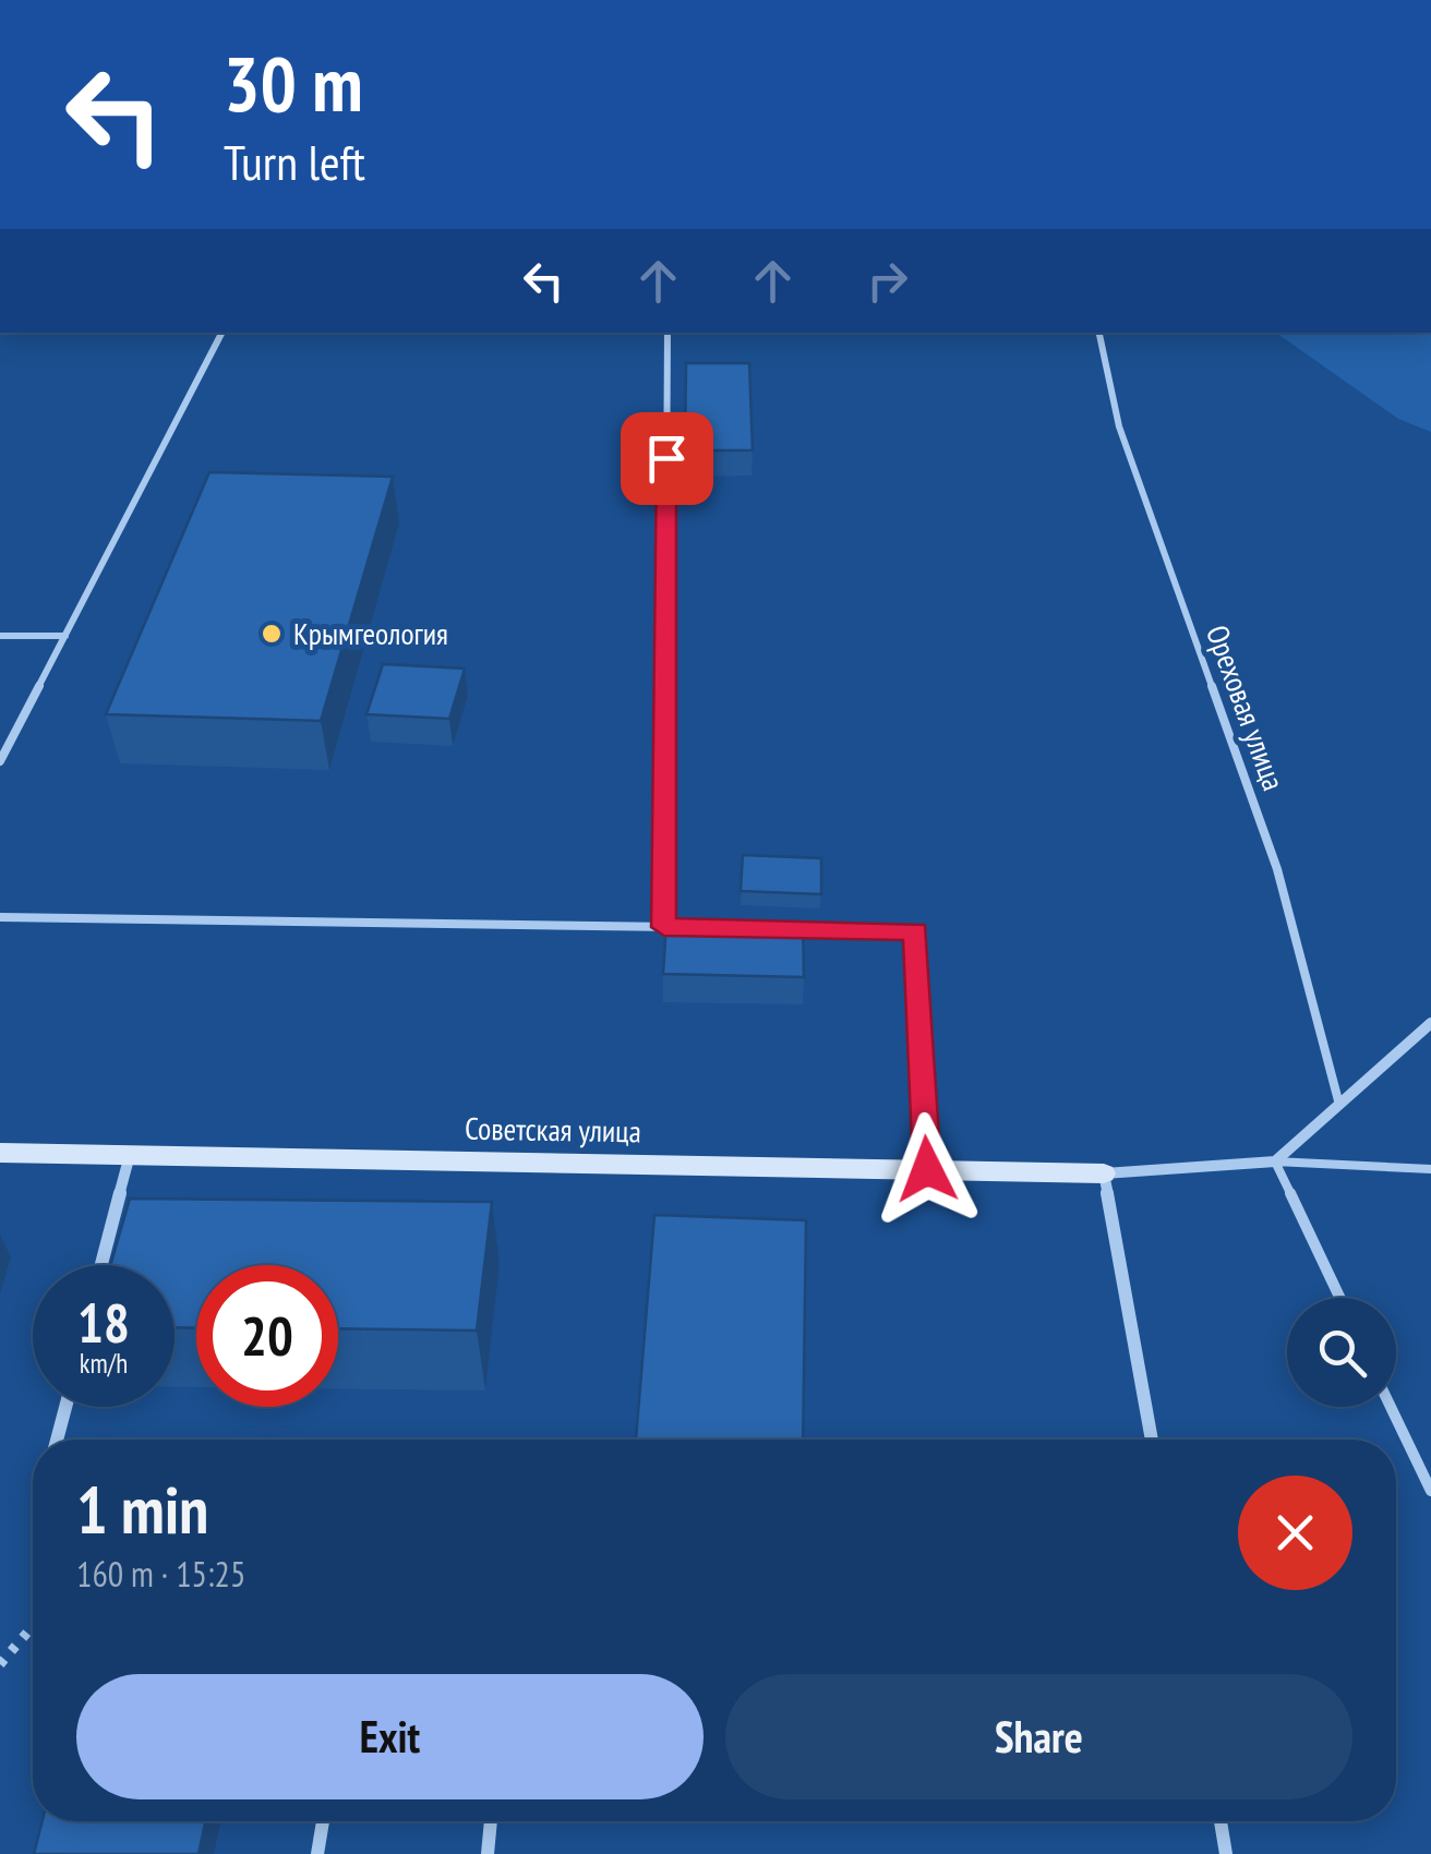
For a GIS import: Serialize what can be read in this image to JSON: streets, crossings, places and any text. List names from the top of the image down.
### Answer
{
  "streets": {
    "street": ["Советская улица"],
    "lane": ["Ореховая улица"]
  },
  "places": ["Крымгеология"],
  "page": {
    "turn": ["30 m", "Turn left"],
    "speed": "18 km/h",
    "limit": "20",
    "heading": ["1 min", "160 m · 15:25"],
    "buttons": ["Exit", "Share"]
  }
}
